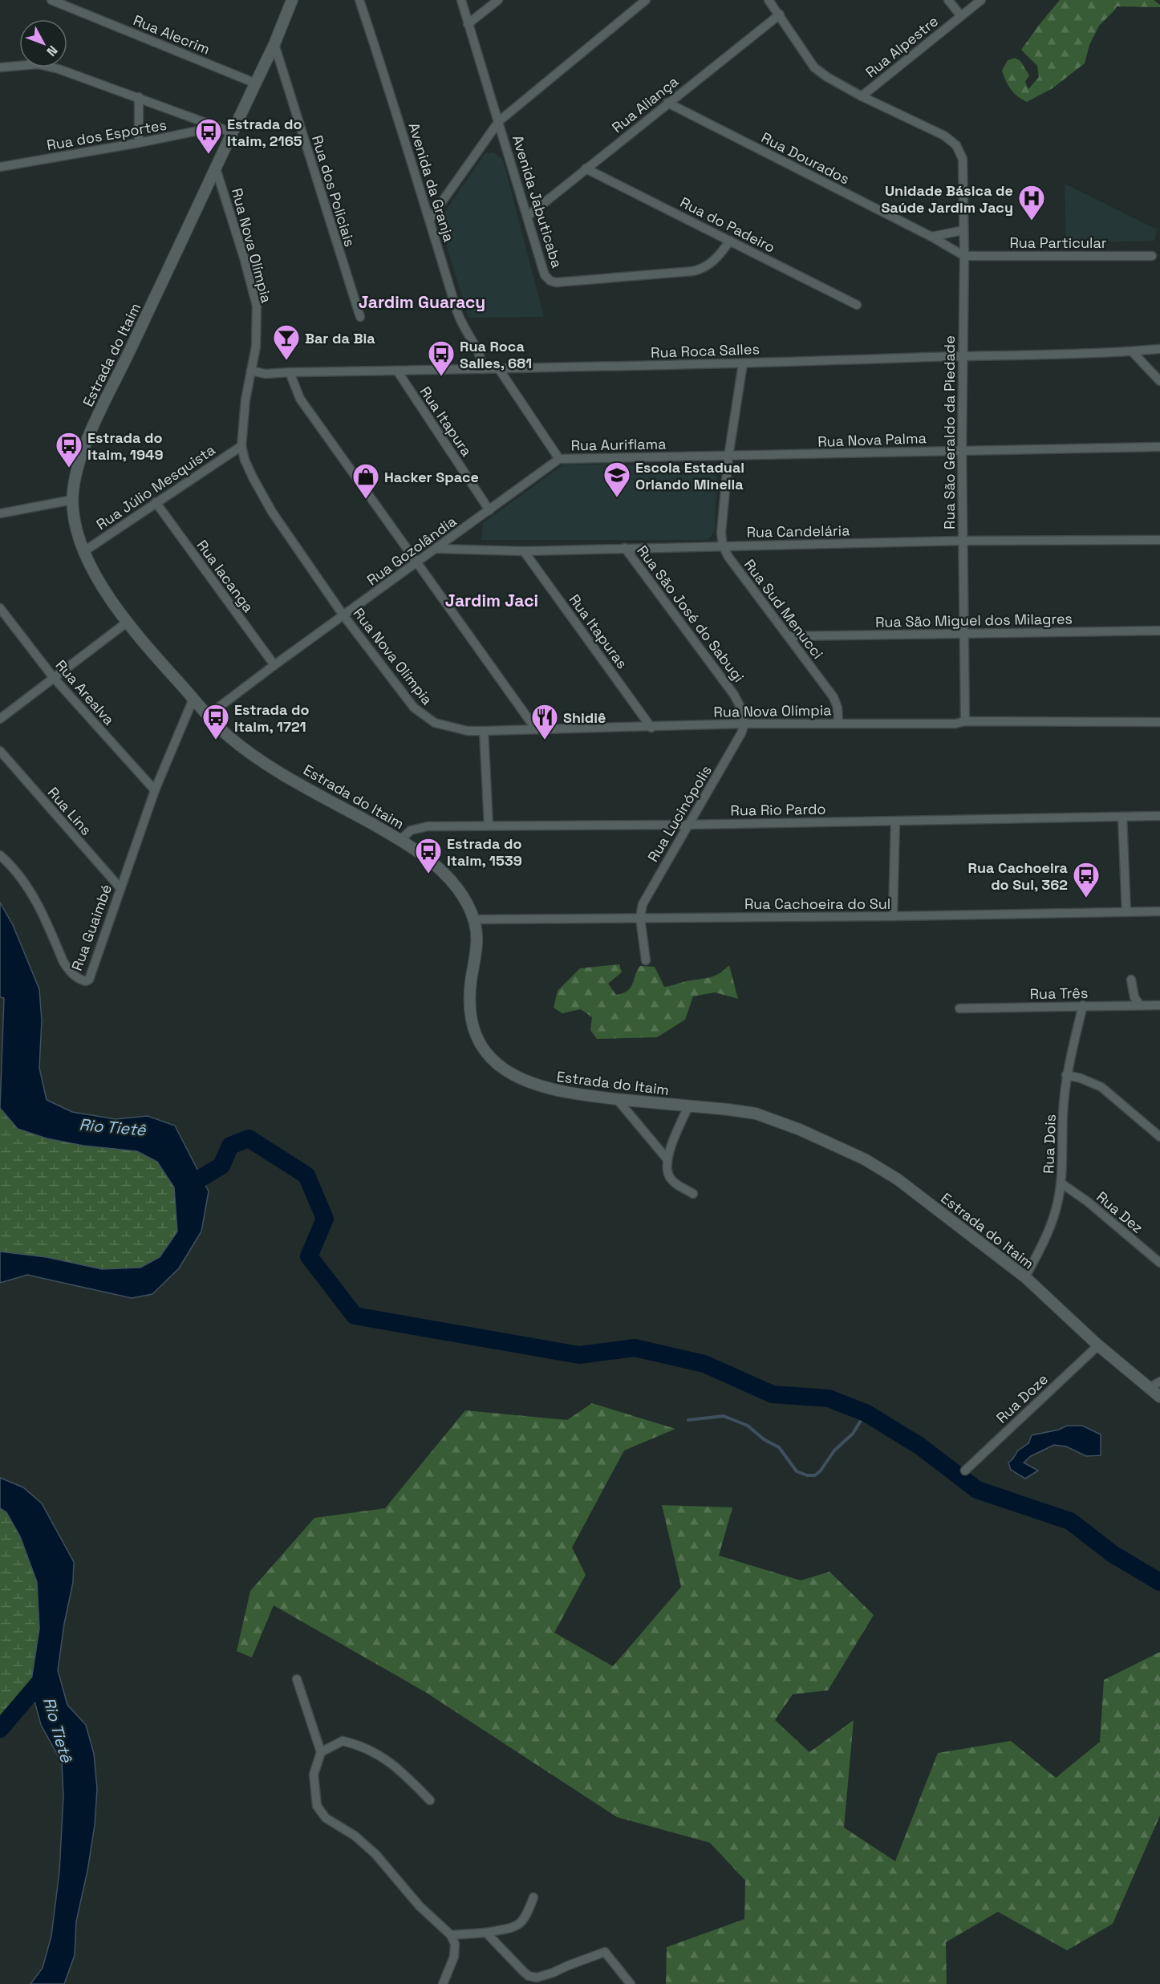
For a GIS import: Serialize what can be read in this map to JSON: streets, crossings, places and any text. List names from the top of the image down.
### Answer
{
  "streets": {
    "street": [
      "Rua Alecrim",
      "Rua Alpestre",
      "Rua Aliança",
      "Rua dos Esportes",
      "Rua Dourados",
      "Avenida da Granja",
      "Rua dos Policiais",
      "Avenida Jabuticaba",
      "Rua do Padeiro",
      "Rua Particular",
      "Rua Nova Olímpia",
      "Rua Roca Salles",
      "Estrada do Itaim",
      "Rua Itapura",
      "Rua São Geraldo da Piedade",
      "Rua Nova Palma",
      "Rua Auriflama",
      "Rua Júlio Mesquista",
      "Rua Candelária",
      "Rua Gozolândia",
      "Rua Iacanga",
      "Rua Sud Menucci",
      "Rua São José do Sabugi",
      "Rua São Miguel dos Milagres",
      "Rua Itapuras",
      "Rua Arealva",
      "Rua Rio Pardo",
      "Rua Lins",
      "Rua Lucinópolis",
      "Rua Cachoeira do Sul",
      "Rua Guaimbé",
      "Rua Três",
      "Rua Dois",
      "Rua Dez",
      "Rua Doze"
    ]
  },
  "crossings": [
    ["Rua Alecrim", "Estrada do Itaim"],
    ["Rua Alpestre", "Rua São Geraldo da Piedade"],
    ["Rua Aliança", "Rua Dourados"],
    ["Rua Aliança", "Avenida Jabuticaba"],
    ["Rua Aliança", "Rua do Padeiro"],
    ["Rua Dourados", "Rua Particular"],
    ["Rua Dourados", "Rua São Geraldo da Piedade"],
    ["Avenida da Granja", "Rua Roca Salles"],
    ["Rua dos Policiais", "Estrada do Itaim"],
    ["Avenida Jabuticaba", "Rua do Padeiro"],
    ["Rua Particular", "Rua São Geraldo da Piedade"],
    ["Rua Nova Olímpia", "Rua Roca Salles"],
    ["Rua Nova Olímpia", "Estrada do Itaim"],
    ["Rua Nova Olímpia", "Rua São Geraldo da Piedade"],
    ["Rua Nova Olímpia", "Rua Júlio Mesquista"],
    ["Rua Nova Olímpia", "Rua Gozolândia"],
    ["Rua Nova Olímpia", "Rua Sud Menucci"],
    ["Rua Nova Olímpia", "Rua São José do Sabugi"],
    ["Rua Nova Olímpia", "Rua Itapuras"],
    ["Rua Nova Olímpia", "Rua Lucinópolis"],
    ["Rua Roca Salles", "Rua Itapura"],
    ["Rua Roca Salles", "Rua São Geraldo da Piedade"],
    ["Rua Roca Salles", "Rua Auriflama"],
    ["Estrada do Itaim", "Rua Júlio Mesquista"],
    ["Estrada do Itaim", "Rua Gozolândia"],
    ["Estrada do Itaim", "Rua Rio Pardo"],
    ["Estrada do Itaim", "Rua Cachoeira do Sul"],
    ["Estrada do Itaim", "Rua Guaimbé"],
    ["Estrada do Itaim", "Rua Dois"],
    ["Estrada do Itaim", "Rua Doze"],
    ["Rua Itapura", "Rua Gozolândia"],
    ["Rua São Geraldo da Piedade", "Rua Nova Palma"],
    ["Rua São Geraldo da Piedade", "Rua Candelária"],
    ["Rua São Geraldo da Piedade", "Rua São Miguel dos Milagres"],
    ["Rua Nova Palma", "Rua Auriflama"],
    ["Rua Auriflama", "Rua Gozolândia"],
    ["Rua Júlio Mesquista", "Rua Iacanga"],
    ["Rua Candelária", "Rua Gozolândia"],
    ["Rua Candelária", "Rua Sud Menucci"],
    ["Rua Candelária", "Rua São José do Sabugi"],
    ["Rua Candelária", "Rua Itapuras"],
    ["Rua Gozolândia", "Rua Iacanga"],
    ["Rua Sud Menucci", "Rua São Miguel dos Milagres"],
    ["Rua São José do Sabugi", "Rua Lucinópolis"],
    ["Rua Arealva", "Rua Guaimbé"],
    ["Rua Rio Pardo", "Rua Lucinópolis"],
    ["Rua Lins", "Rua Guaimbé"],
    ["Rua Lucinópolis", "Rua Cachoeira do Sul"],
    ["Rua Três", "Rua Dois"],
    ["Rua Dois", "Rua Dez"]
  ],
  "districts": ["Jardim Guaracy", "Jardim Jaci"],
  "water": ["Rio Tietê"],
  "places": {
    "bus stop": [
      "Estrada do Itaim, 2165",
      "Rua Roca Salles, 681",
      "Estrada do Itaim, 1949",
      "Estrada do Itaim, 1721",
      "Estrada do Itaim, 1539",
      "Rua Cachoeira do Sul, 362"
    ],
    "hospital": ["Unidade Básica de Saúde Jardim Jacy"],
    "bar": ["Bar da Bia"],
    "school or university": ["Escola Estadual Orlando Minella"],
    "shop": ["Hacker Space"],
    "restaurant": ["Shidiê"]
  },
  "north": "bottom right"
}
